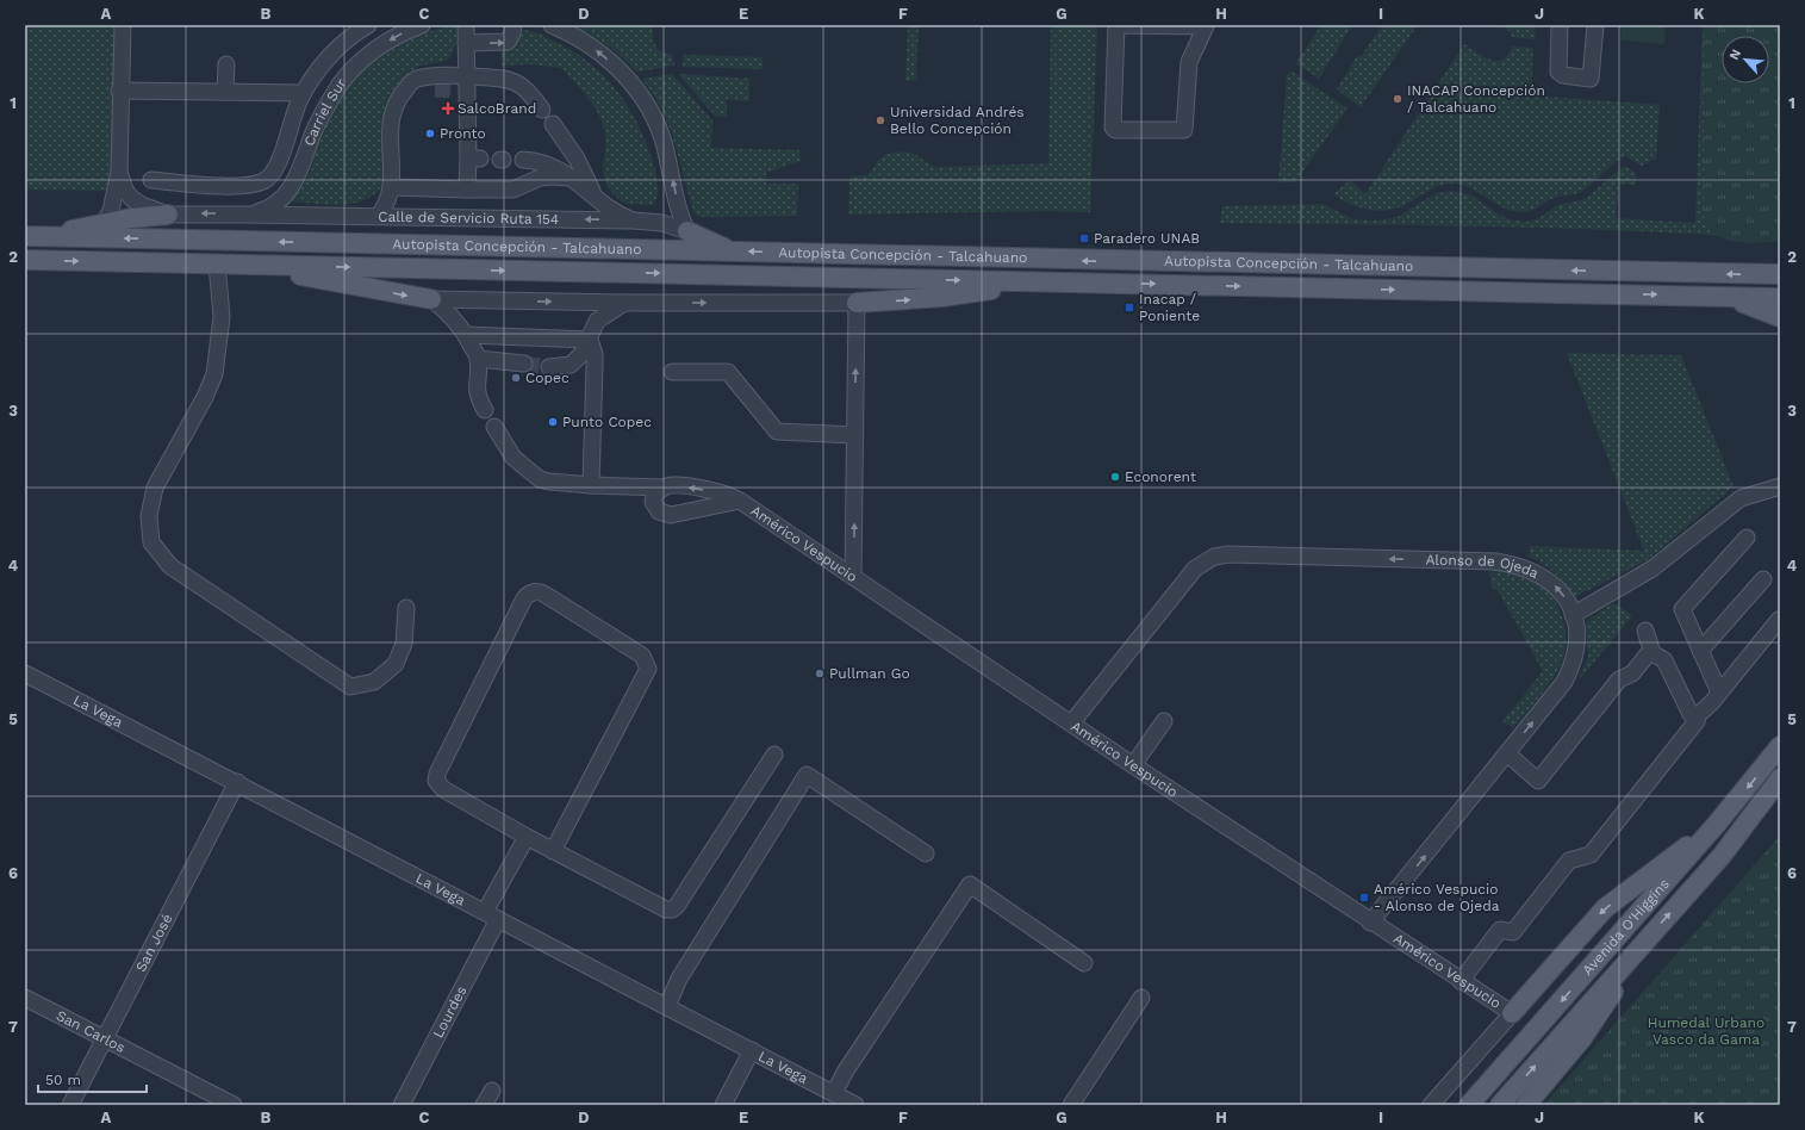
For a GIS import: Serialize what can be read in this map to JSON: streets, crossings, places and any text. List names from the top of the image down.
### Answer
{
  "streets": {
    "main road": ["Autopista Concepción - Talcahuano", "Avenida O'Higgins"],
    "street": [
      "Carriel Sur",
      "Calle de Servicio Ruta 154",
      "Américo Vespucio",
      "Alonso de Ojeda",
      "La Vega",
      "San José",
      "Lourdes",
      "San Carlos"
    ]
  },
  "crossings": [
    ["Carriel Sur", "Calle de Servicio Ruta 154"],
    ["Américo Vespucio", "Alonso de Ojeda"],
    ["La Vega", "San José"],
    ["La Vega", "Lourdes"],
    ["San José", "San Carlos"]
  ],
  "parks": ["Humedal Urbano Vasco da Gama"],
  "places": {
    "other": [
      "INACAP Concepción / Talcahuano",
      "Universidad Andrés Bello Concepción",
      "Pronto",
      "Copec",
      "Punto Copec",
      "Econorent",
      "Pullman Go"
    ],
    "health": ["SalcoBrand"],
    "transit": ["Paradero UNAB", "Inacap / Poniente", "Américo Vespucio - Alonso de Ojeda"]
  },
  "scale_bar": "50 m",
  "north": "top left",
  "grid": {
    "columns": [
      "A",
      "B",
      "C",
      "D",
      "E",
      "F",
      "G",
      "H",
      "I",
      "J",
      "K"
    ],
    "rows": [
      "1",
      "2",
      "3",
      "4",
      "5",
      "6",
      "7"
    ]
  }
}
